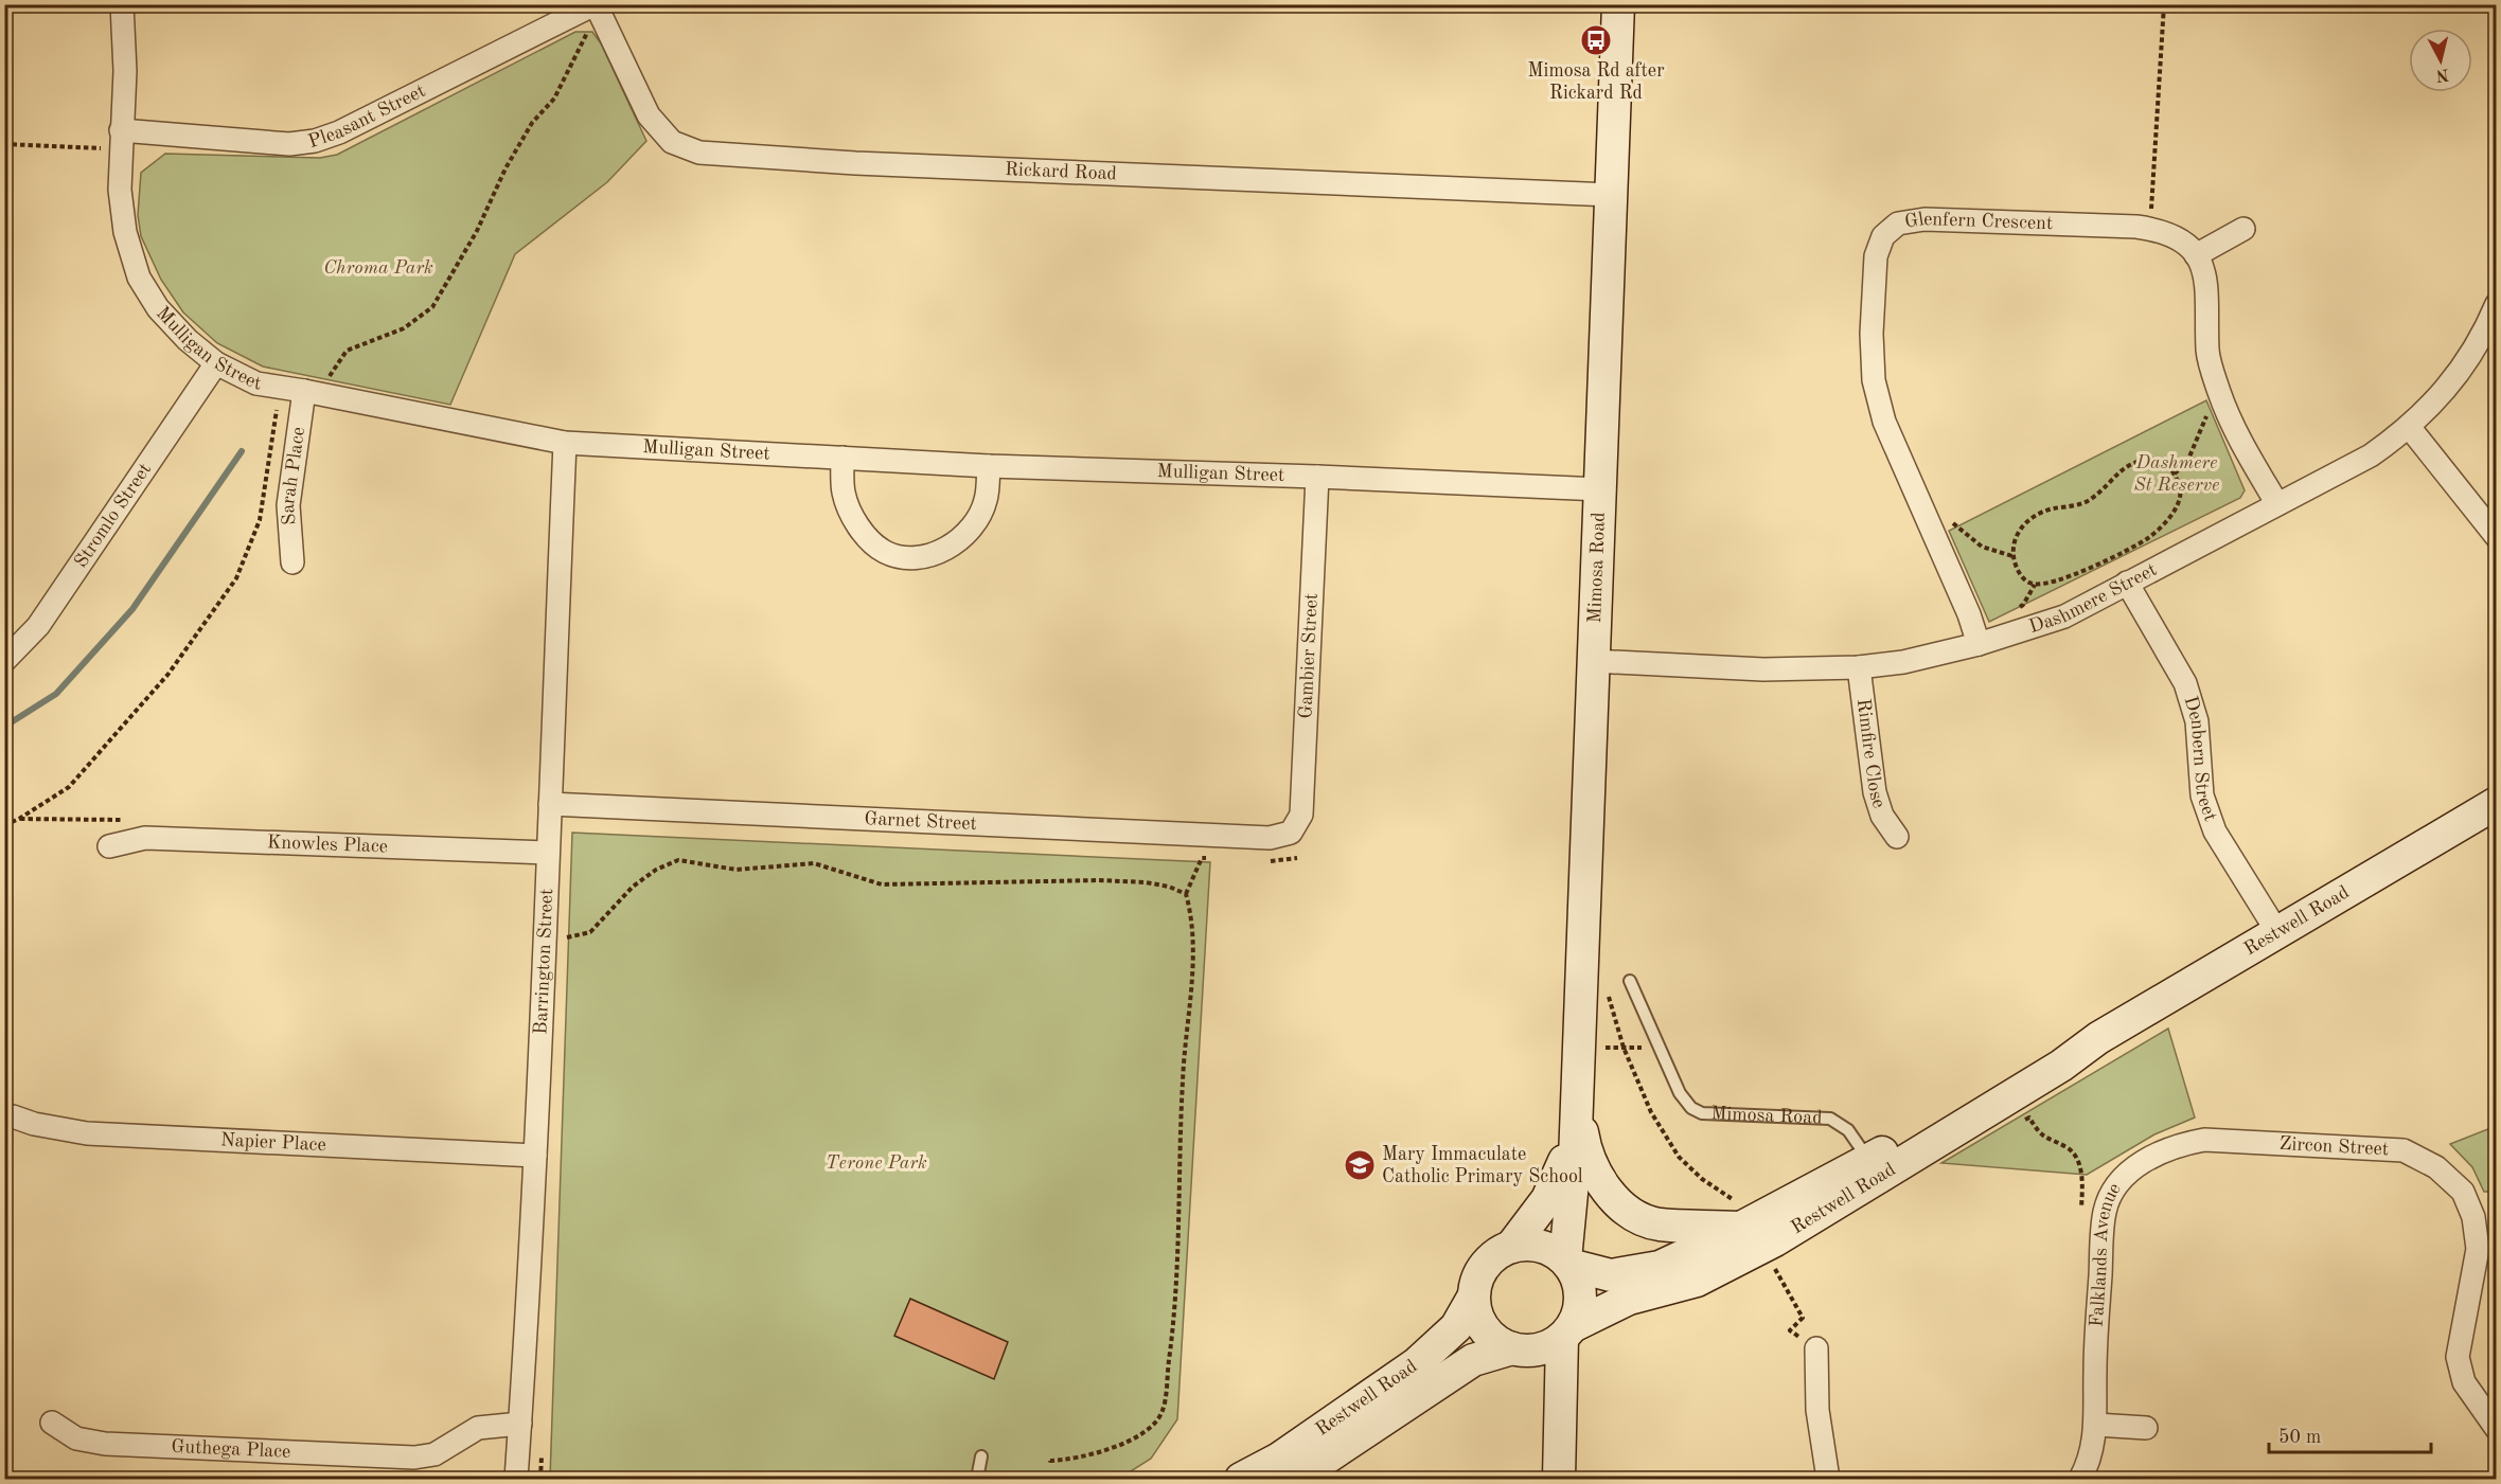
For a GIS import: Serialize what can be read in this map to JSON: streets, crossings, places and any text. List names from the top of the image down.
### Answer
{
  "streets": {
    "main road": ["Mimosa Road", "Restwell Road"],
    "street": [
      "Pleasant Street",
      "Rickard Road",
      "Glenfern Crescent",
      "Mulligan Street",
      "Sarah Place",
      "Stromlo Street",
      "Dashmere Street",
      "Gambier Street",
      "Rimfire Close",
      "Denbern Street",
      "Garnet Street",
      "Knowles Place",
      "Barrington Street",
      "Napier Place",
      "Zircon Street",
      "Falklands Avenue",
      "Guthega Place"
    ]
  },
  "crossings": [
    ["Pleasant Street", "Rickard Road"],
    ["Pleasant Street", "Mulligan Street"],
    ["Rickard Road", "Mimosa Road"],
    ["Glenfern Crescent", "Dashmere Street"],
    ["Mulligan Street", "Sarah Place"],
    ["Mulligan Street", "Stromlo Street"],
    ["Mulligan Street", "Mimosa Road"],
    ["Mulligan Street", "Gambier Street"],
    ["Mulligan Street", "Barrington Street"],
    ["Mimosa Road", "Dashmere Street"],
    ["Mimosa Road", "Restwell Road"],
    ["Dashmere Street", "Rimfire Close"],
    ["Dashmere Street", "Denbern Street"],
    ["Gambier Street", "Garnet Street"],
    ["Denbern Street", "Restwell Road"],
    ["Garnet Street", "Barrington Street"],
    ["Knowles Place", "Barrington Street"],
    ["Barrington Street", "Napier Place"],
    ["Barrington Street", "Guthega Place"],
    ["Zircon Street", "Falklands Avenue"]
  ],
  "parks": ["Chroma Park", "Dashmere St Reserve", "Terone Park"],
  "places": {
    "bus stop": ["Mimosa Rd after Rickard Rd"],
    "school or university": ["Mary Immaculate Catholic Primary School"]
  },
  "scale_bar": "50 m",
  "north": "bottom"
}
